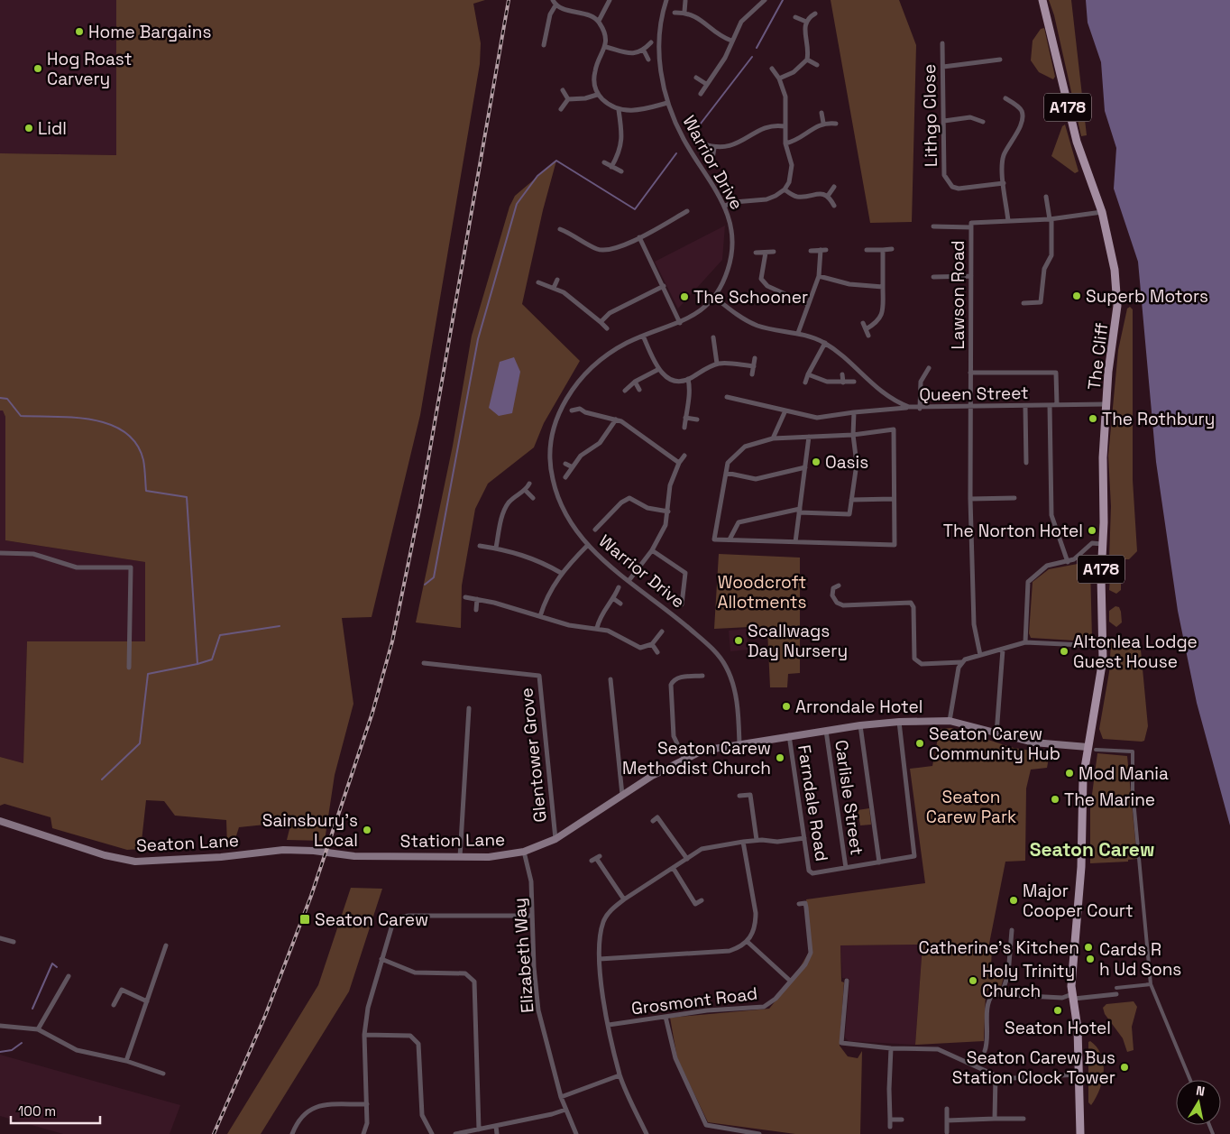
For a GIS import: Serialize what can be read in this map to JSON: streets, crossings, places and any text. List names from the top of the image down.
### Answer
{
  "streets": {
    "main road": [
      "A178",
      "The Cliff",
      "Station Lane",
      "Seaton Lane"
    ],
    "street": [
      "Lithgo Close",
      "Warrior Drive",
      "Lawson Road",
      "Queen Street",
      "Glentower Grove",
      "Carlisle Street",
      "Farndale Road",
      "Elizabeth Way",
      "Grosmont Road"
    ]
  },
  "crossings": [
    ["A178", "Lawson Road"],
    ["A178", "The Cliff"],
    ["A178", "Station Lane"],
    ["Warrior Drive", "Queen Street"],
    ["Warrior Drive", "Station Lane"],
    ["Lawson Road", "The Cliff"],
    ["Lawson Road", "Queen Street"],
    ["The Cliff", "Queen Street"],
    ["The Cliff", "Station Lane"],
    ["Glentower Grove", "Station Lane"],
    ["Carlisle Street", "Farndale Road"],
    ["Carlisle Street", "Station Lane"],
    ["Farndale Road", "Station Lane"],
    ["Station Lane", "Seaton Lane"],
    ["Station Lane", "Elizabeth Way"]
  ],
  "districts": ["Seaton Carew"],
  "parks": ["Woodcroft Allotments", "Seaton Carew Park"],
  "places": {
    "other": [
      "Home Bargains",
      "Hog Roast Carvery",
      "Lidl",
      "Superb Motors",
      "The Schooner",
      "The Rothbury",
      "Oasis",
      "The Norton Hotel",
      "Scallwags Day Nursery",
      "Altonlea Lodge Guest House",
      "Arrondale Hotel",
      "Seaton Carew Community Hub",
      "Seaton Carew Methodist Church",
      "Mod Mania",
      "The Marine",
      "Sainsbury's Local",
      "Major Cooper Court",
      "Catherine's Kitchen",
      "Cards R h Ud Sons",
      "Holy Trinity Church",
      "Seaton Hotel",
      "Seaton Carew Bus Station Clock Tower"
    ],
    "transit": ["Seaton Carew"]
  },
  "scale_bar": "100 m",
  "north": "top"
}
